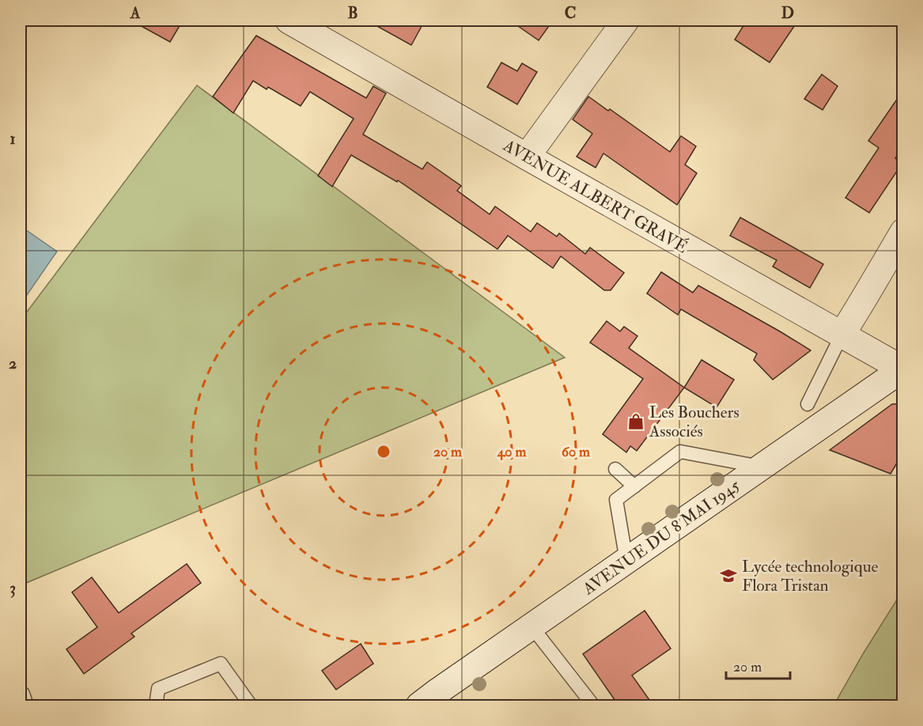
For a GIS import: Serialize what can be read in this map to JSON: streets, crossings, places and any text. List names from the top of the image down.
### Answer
{
  "streets": {
    "street": ["AVENUE ALBERT GRAVÉ", "AVENUE DU 8 MAI 1945"]
  },
  "crossings": [
    ["AVENUE ALBERT GRAVÉ", "AVENUE DU 8 MAI 1945"]
  ],
  "places": {
    "shop": ["Les Bouchers Associés"],
    "school or university": ["Lycée technologique Flora Tristan"]
  },
  "scale_bar": "20 m",
  "grid": {
    "columns": [
      "A",
      "B",
      "C",
      "D"
    ],
    "rows": ["1", "2", "3"]
  },
  "rings": ["20 m", "40 m", "60 m"]
}
